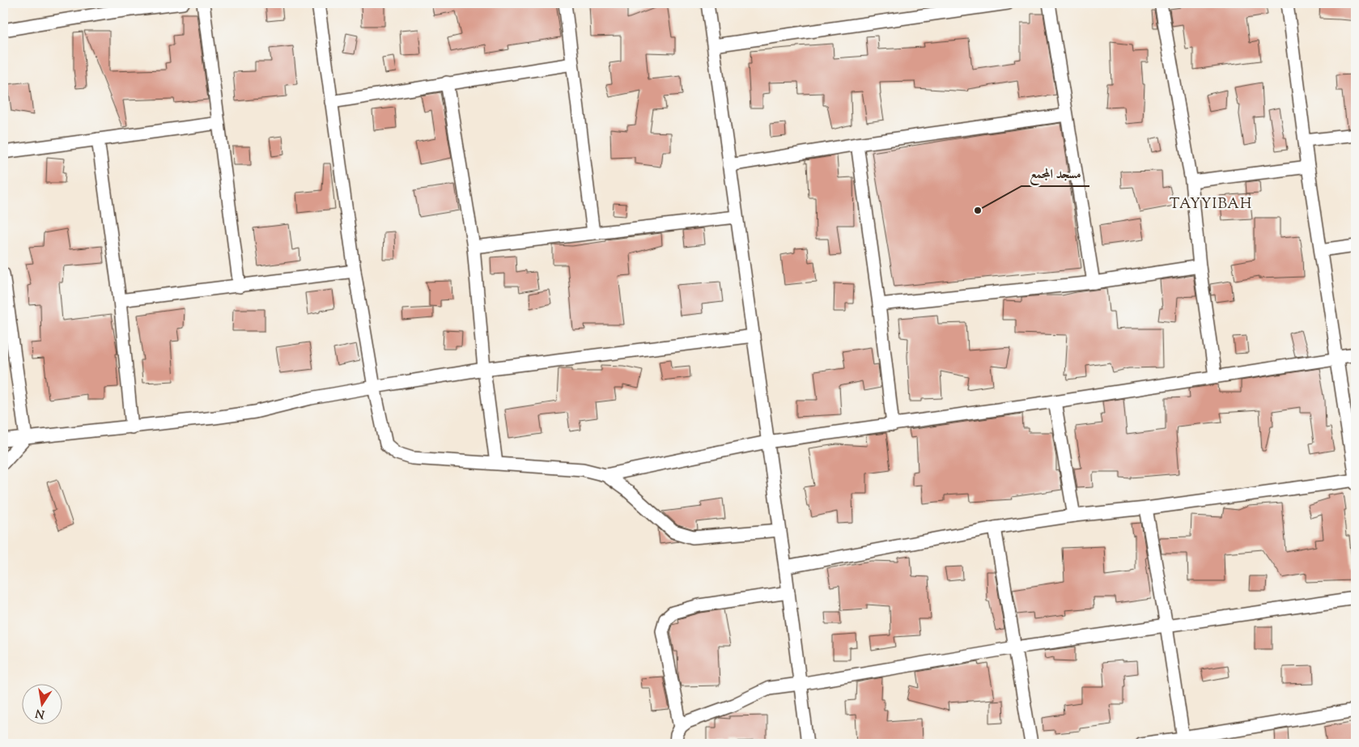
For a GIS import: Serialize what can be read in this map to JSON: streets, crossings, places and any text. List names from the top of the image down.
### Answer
{
  "districts": ["TAYYIBAH"],
  "places": ["مسجد المجمع"],
  "north": "bottom"
}
